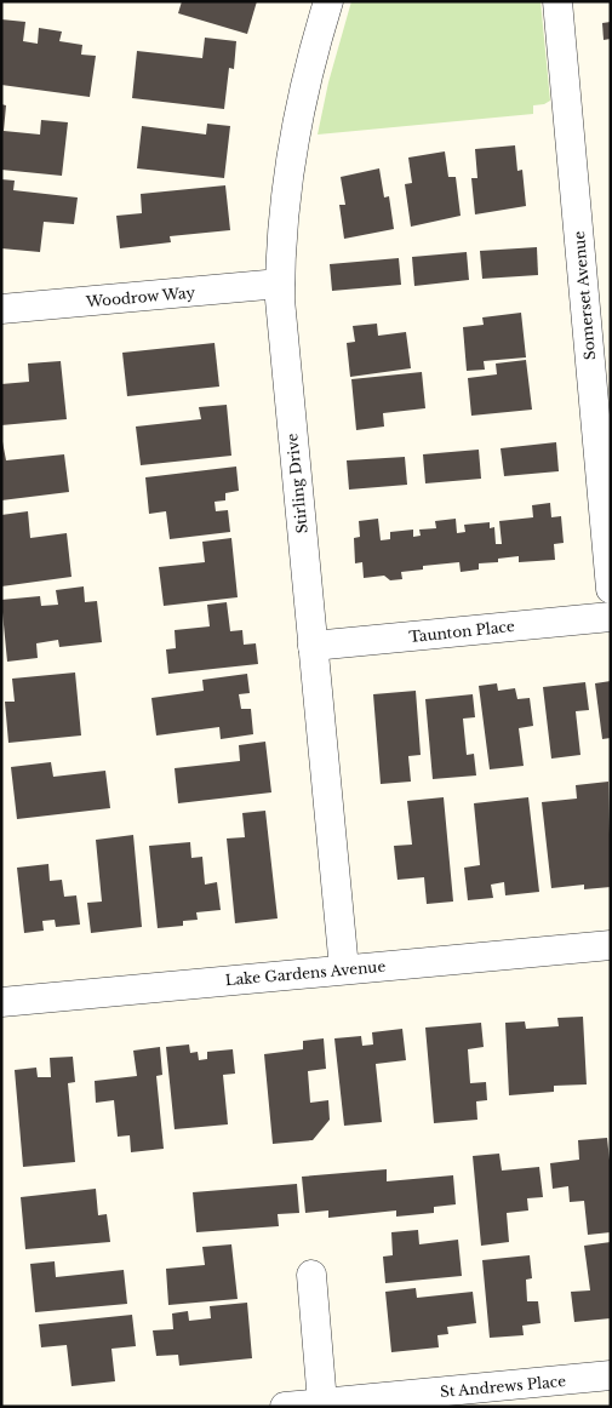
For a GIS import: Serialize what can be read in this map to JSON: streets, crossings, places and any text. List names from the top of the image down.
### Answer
{
  "streets": {
    "street": [
      "Somerset Avenue",
      "Woodrow Way",
      "Stirling Drive",
      "Taunton Place",
      "Lake Gardens Avenue",
      "St Andrews Place"
    ]
  },
  "crossings": [
    ["Woodrow Way", "Stirling Drive"],
    ["Stirling Drive", "Taunton Place"],
    ["Stirling Drive", "Lake Gardens Avenue"]
  ]
}
